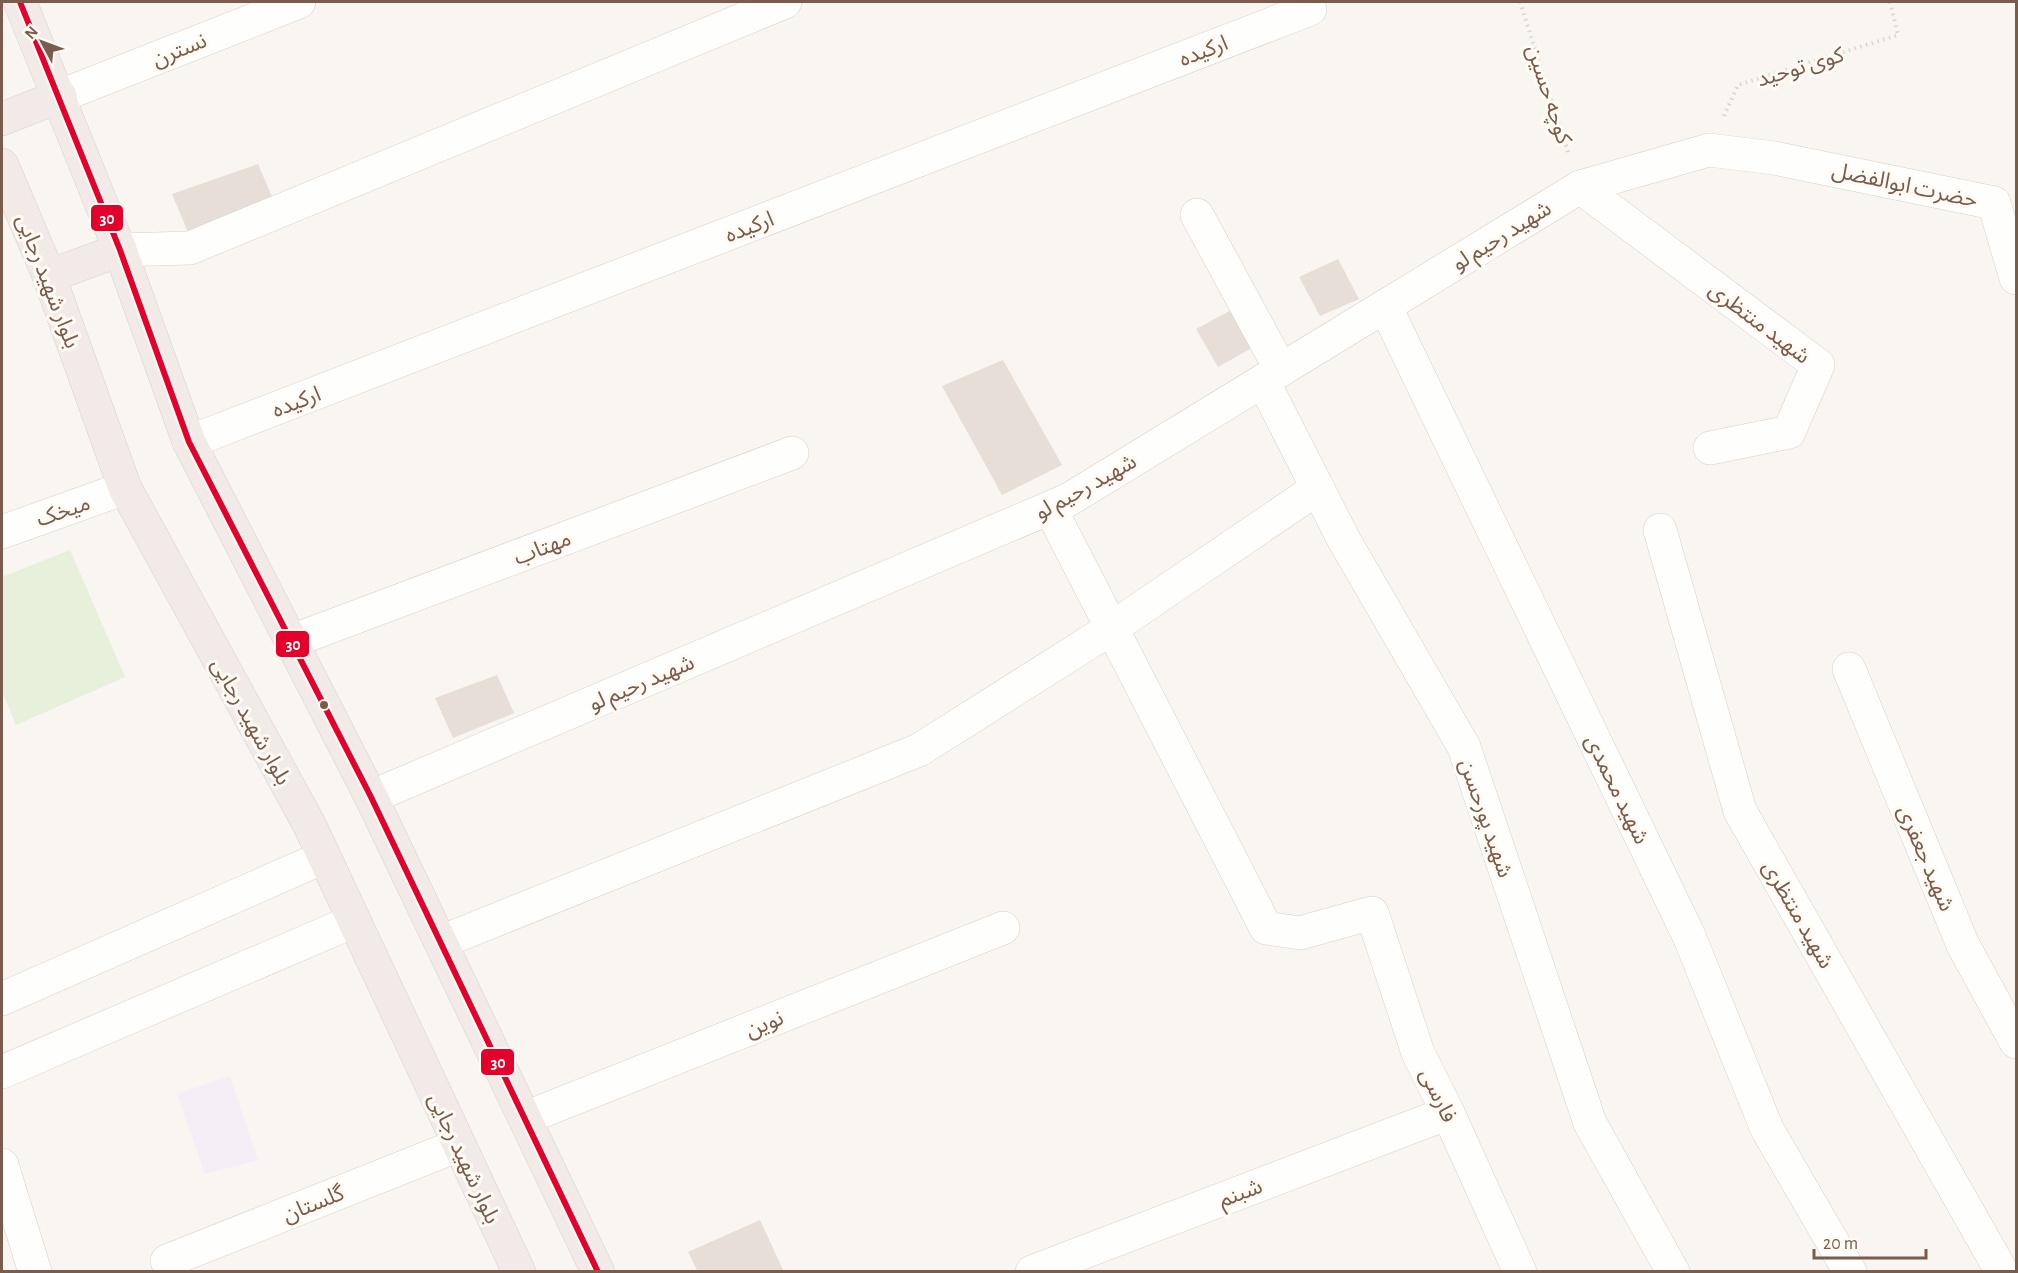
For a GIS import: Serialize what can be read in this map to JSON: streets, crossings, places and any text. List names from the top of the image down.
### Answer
{
  "streets": {
    "highway": ["بلوار شهید رجایی"],
    "street": [
      "نسترن",
      "ارکیده",
      "حضرت ابوالفضل",
      "شهید رحیم لو",
      "شهید منتظری",
      "میخک",
      "مهتاب",
      "شهید محمدی",
      "شهید پورحسن",
      "شهید جعفری",
      "نوین",
      "فارسی",
      "شبنم",
      "گلستان"
    ],
    "path": ["کوی توحید", "کوچه حسین"]
  },
  "crossings": [
    ["کوی توحید", "شهید رحیم لو"],
    ["کوچه حسین", "شهید رحیم لو"],
    ["کوچه حسین", "شهید منتظری"],
    ["حضرت ابوالفضل", "شهید رحیم لو"],
    ["شهید رحیم لو", "شهید منتظری"],
    ["شهید رحیم لو", "شهید محمدی"],
    ["شهید رحیم لو", "شهید پورحسن"],
    ["بلوار شهید رجایی", "میخک"],
    ["بلوار شهید رجایی", "گلستان"],
    ["فارسی", "شبنم"]
  ],
  "lines": ["transit line 30"],
  "scale_bar": "20 m",
  "north": "top left"
}
